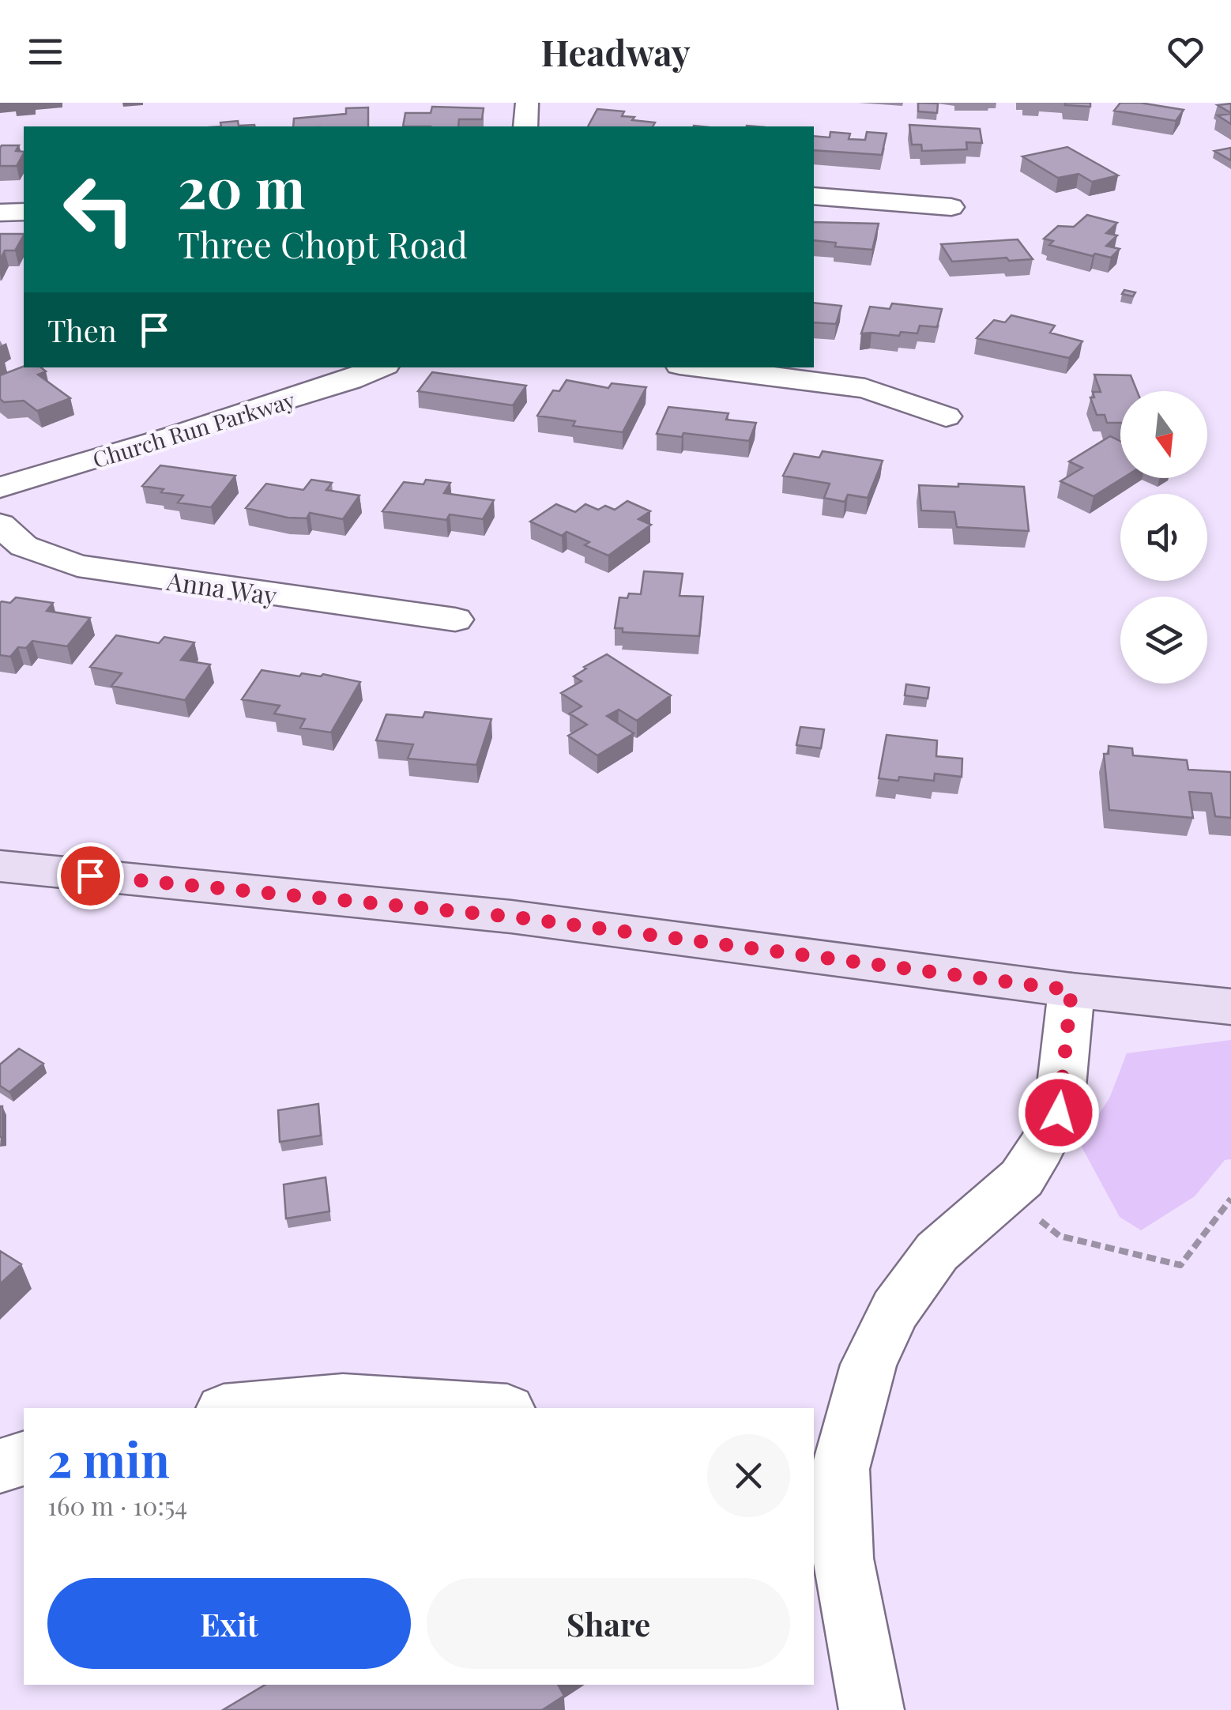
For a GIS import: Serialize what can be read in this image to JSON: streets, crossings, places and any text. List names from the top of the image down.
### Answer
{
  "streets": {
    "street": ["Church Run Parkway", "Anna Way"]
  },
  "north": "bottom",
  "page": {
    "header": "Headway",
    "turn": ["20 m", "Three Chopt Road"],
    "then": "Then",
    "heading": ["2 min", "160 m · 10:54"],
    "buttons": ["Exit", "Share"]
  }
}
